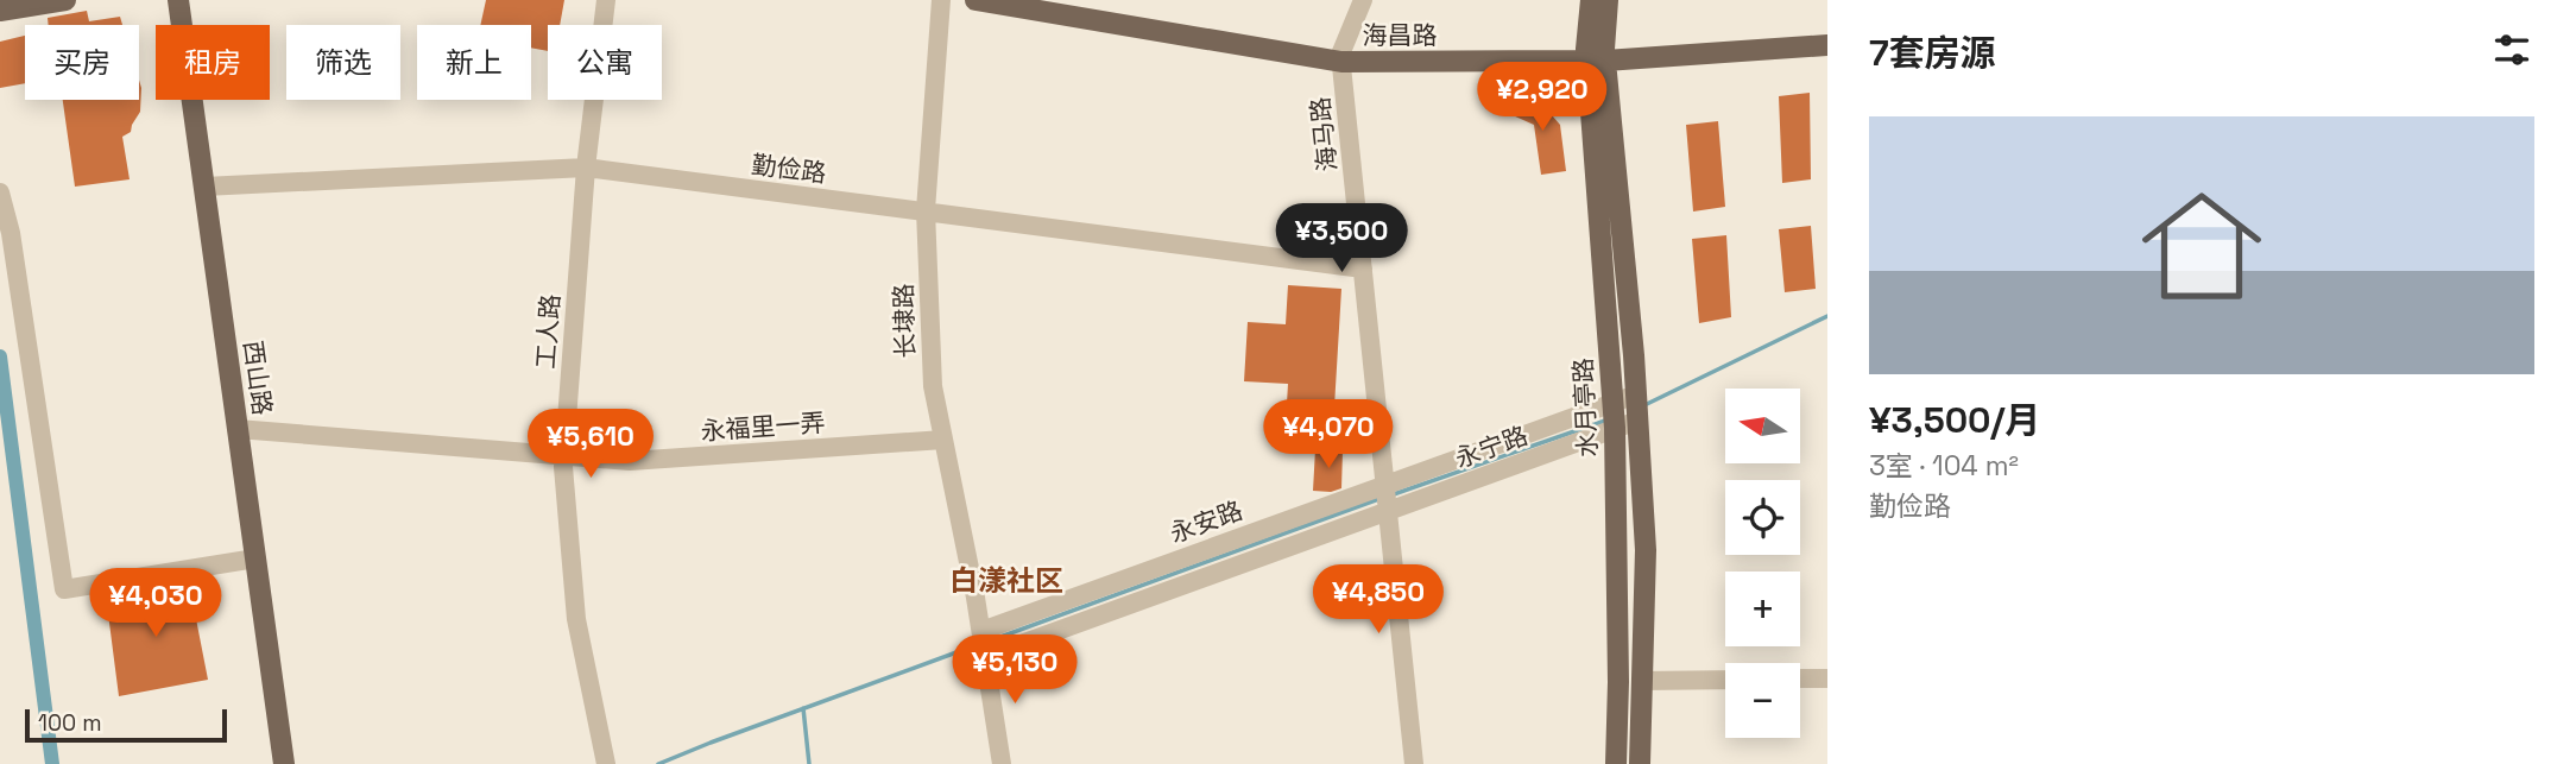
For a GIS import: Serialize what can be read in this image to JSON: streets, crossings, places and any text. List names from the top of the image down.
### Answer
{
  "streets": {
    "main road": ["海昌路", "西山路", "水月亭路"],
    "street": [
      "海马路",
      "勤俭路",
      "长埭路",
      "工人路",
      "永福里一弄",
      "永宁路",
      "永安路"
    ]
  },
  "crossings": [
    ["海昌路", "海马路"],
    ["海昌路", "水月亭路"],
    ["海马路", "勤俭路"],
    ["海马路", "永宁路"],
    ["海马路", "永安路"],
    ["勤俭路", "长埭路"],
    ["勤俭路", "工人路"],
    ["勤俭路", "西山路"],
    ["长埭路", "永福里一弄"],
    ["长埭路", "永宁路"],
    ["长埭路", "永安路"],
    ["工人路", "永福里一弄"],
    ["西山路", "永福里一弄"],
    ["水月亭路", "永宁路"],
    ["水月亭路", "永安路"],
    ["永宁路", "永安路"]
  ],
  "districts": ["白漾社区"],
  "scale_bar": "100 m",
  "north": "left",
  "page": {
    "heading": "7套房源",
    "chip": [
      "买房",
      "租房",
      "筛选",
      "新上",
      "公寓"
    ],
    "price": [
      "¥2,920",
      "¥3,500",
      "¥4,070",
      "¥5,610",
      "¥4,850",
      "¥4,030",
      "¥5,130"
    ],
    "list": [
      {
        "name": "¥3,500/月",
        "note": "3室 · 104 m² · 勤俭路"
      }
    ],
    "map_buttons": ["+", "−"],
    "scale": "100 m"
  }
}
